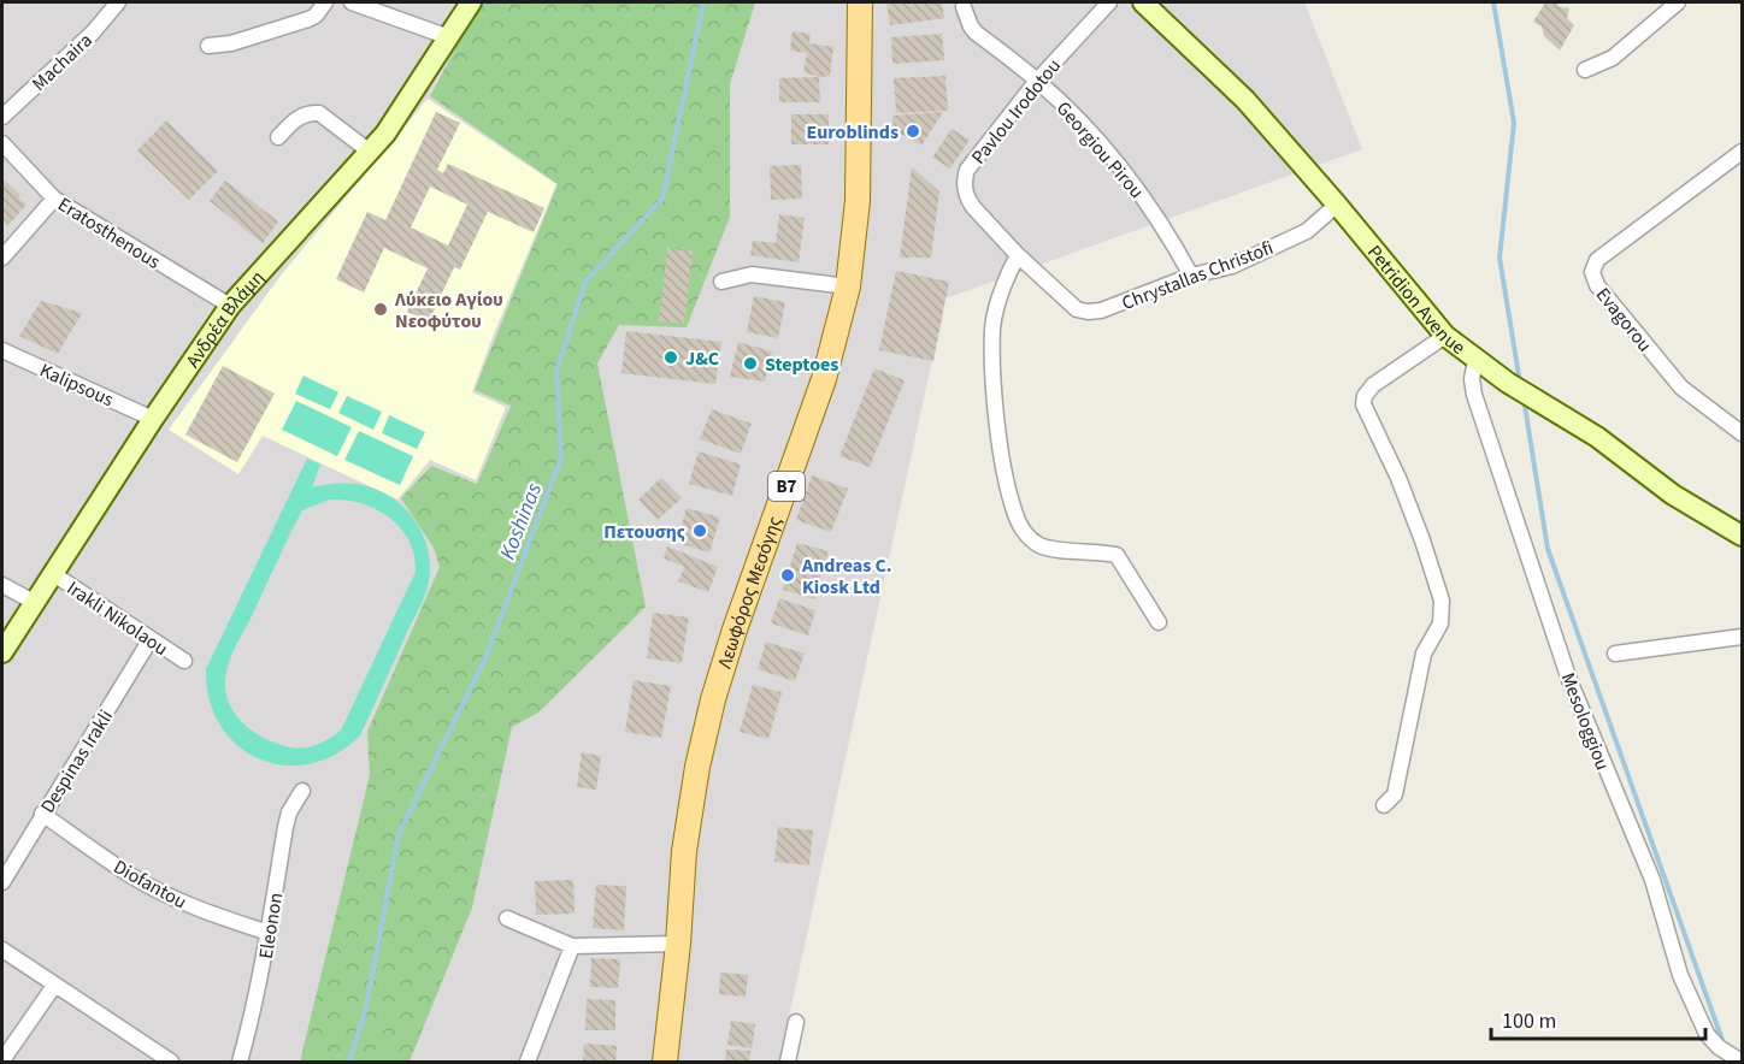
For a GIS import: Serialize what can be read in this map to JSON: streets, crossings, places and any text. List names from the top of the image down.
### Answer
{
  "streets": {
    "main road": ["B7", "Λεωφόρος Μεσόγης"],
    "street": [
      "Machaira",
      "Pavlou Irodotou",
      "Georgiou Pirou",
      "Eratosthenous",
      "Chrystallas Christofi",
      "Petridion Avenue",
      "Ανδρέα Βλάμη",
      "Evagorou",
      "Kalipsous",
      "Irakli Nikolaou",
      "Mesologgiou",
      "Despinas Irakli",
      "Diofantou",
      "Eleonon"
    ]
  },
  "crossings": [
    ["Pavlou Irodotou", "Georgiou Pirou"],
    ["Pavlou Irodotou", "Chrystallas Christofi"],
    ["Georgiou Pirou", "Chrystallas Christofi"],
    ["Eratosthenous", "Ανδρέα Βλάμη"],
    ["Chrystallas Christofi", "Petridion Avenue"],
    ["Petridion Avenue", "Mesologgiou"],
    ["Ανδρέα Βλάμη", "Kalipsous"],
    ["Ανδρέα Βλάμη", "Irakli Nikolaou"],
    ["Irakli Nikolaou", "Despinas Irakli"],
    ["Despinas Irakli", "Diofantou"],
    ["Diofantou", "Eleonon"]
  ],
  "water": ["Koshinas"],
  "places": [
    "Euroblinds",
    "Λύκειο Αγίου Νεοφύτου",
    "J&C",
    "Steptoes",
    "Πετουσης",
    "Andreas C. Kiosk Ltd"
  ],
  "scale_bar": "100 m"
}
